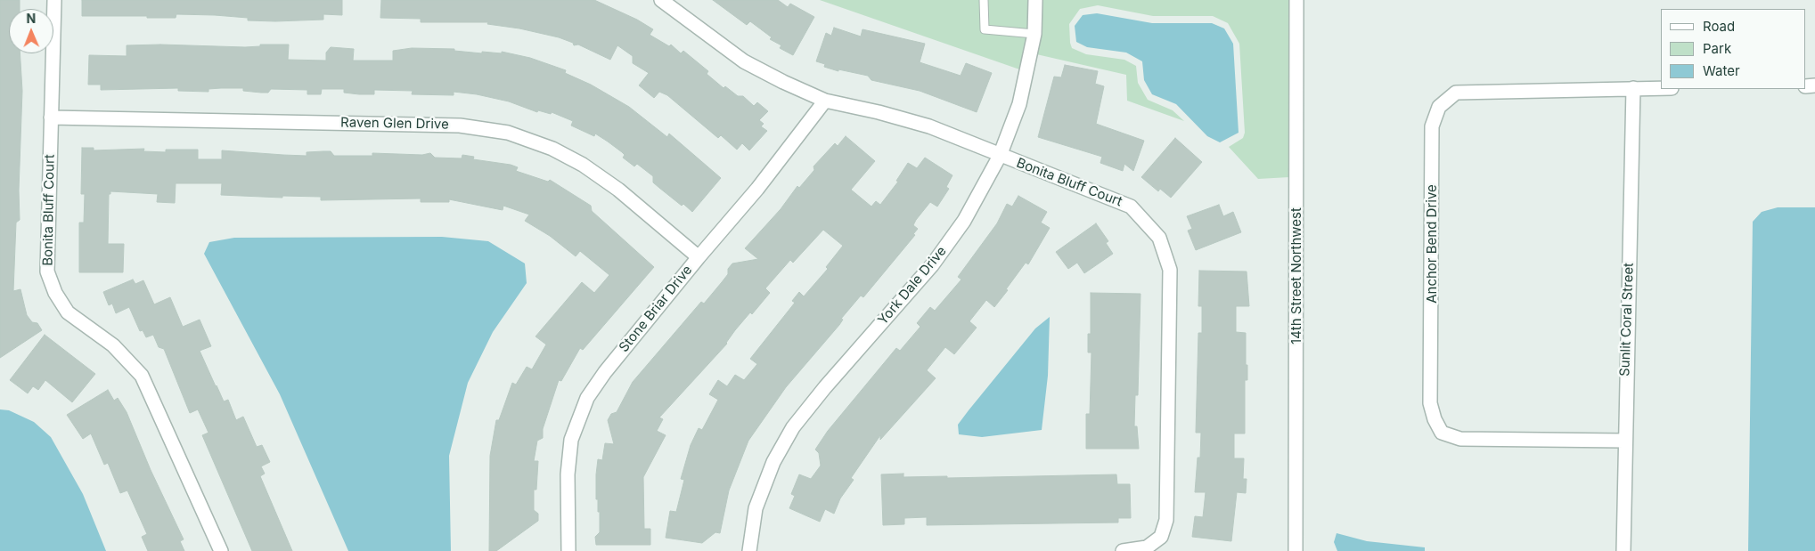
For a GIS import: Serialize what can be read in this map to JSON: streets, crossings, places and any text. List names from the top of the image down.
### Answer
{
  "streets": {
    "street": [
      "Raven Glen Drive",
      "Bonita Bluff Court",
      "Anchor Bend Drive",
      "14th Street Northwest",
      "York Dale Drive",
      "Stone Briar Drive",
      "Sunlit Coral Street"
    ]
  },
  "crossings": [
    ["Raven Glen Drive", "Bonita Bluff Court"],
    ["Raven Glen Drive", "Stone Briar Drive"],
    ["Bonita Bluff Court", "York Dale Drive"],
    ["Bonita Bluff Court", "Stone Briar Drive"],
    ["Anchor Bend Drive", "Sunlit Coral Street"]
  ],
  "legend": ["Road", "Park", "Water"],
  "north": "top"
}
